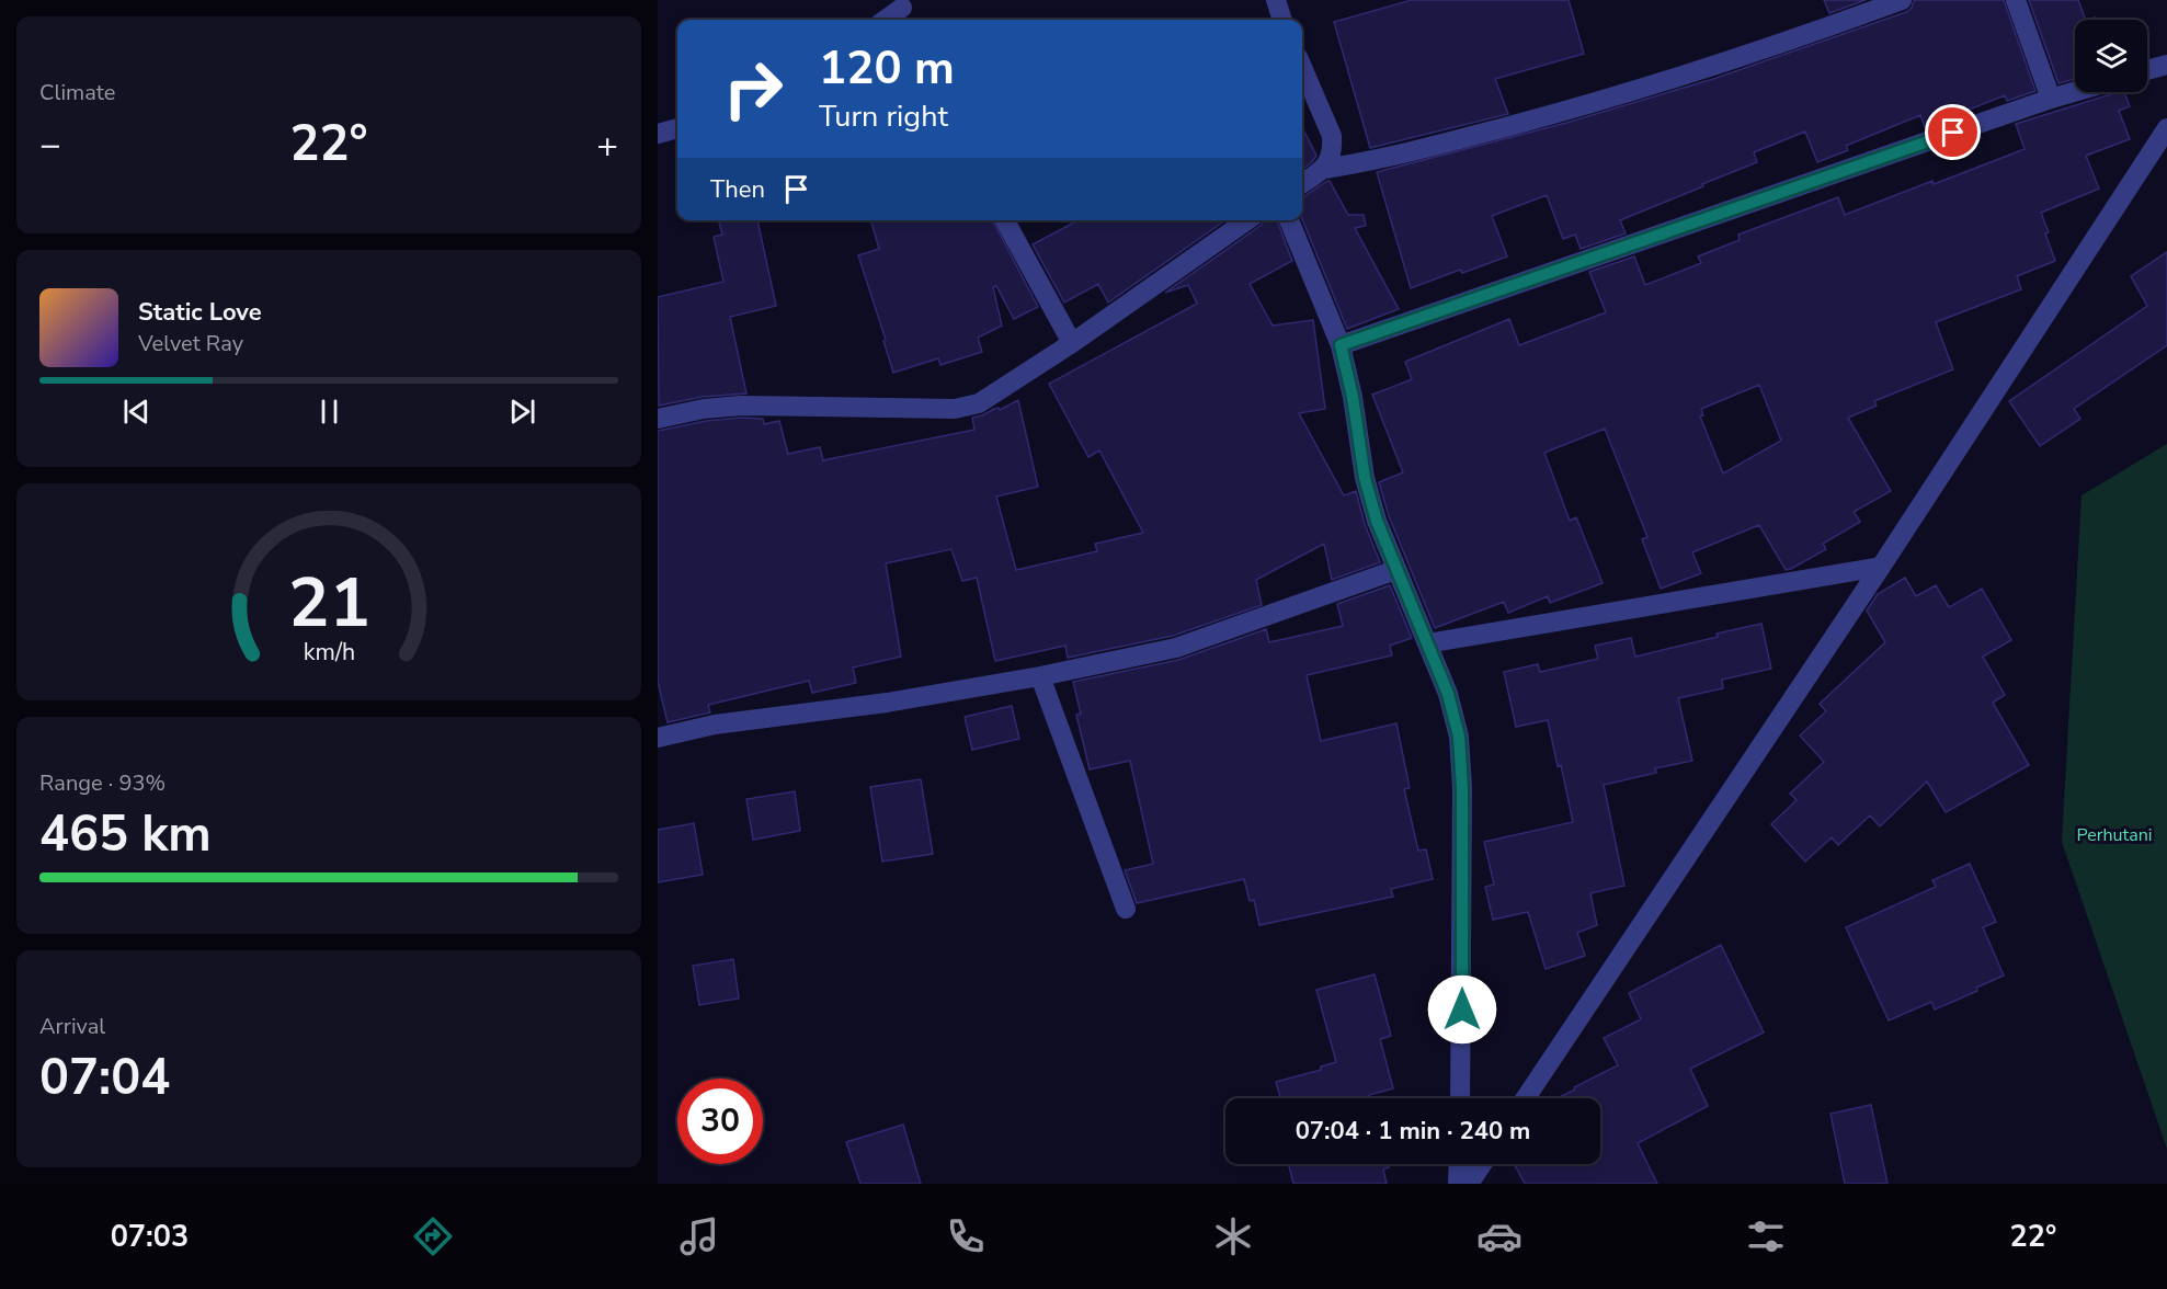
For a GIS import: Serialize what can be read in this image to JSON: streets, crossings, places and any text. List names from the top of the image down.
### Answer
{
  "parks": ["Perhutani"],
  "page": {
    "tile": [
      "Climate",
      ["Range · 93%", "465 km"],
      ["Arrival", "07:04"]
    ],
    "turn": ["120 m", "Turn right"],
    "heat": ["−", "22°", "+"],
    "then": "Then",
    "song": ["Static Love", "Velvet Ray"],
    "limit": "30",
    "trip": "07:04 · 1 min · 240 m",
    "tabs": ["07:03", "22°"],
    "gauge": ["21", "km/h"]
  }
}
